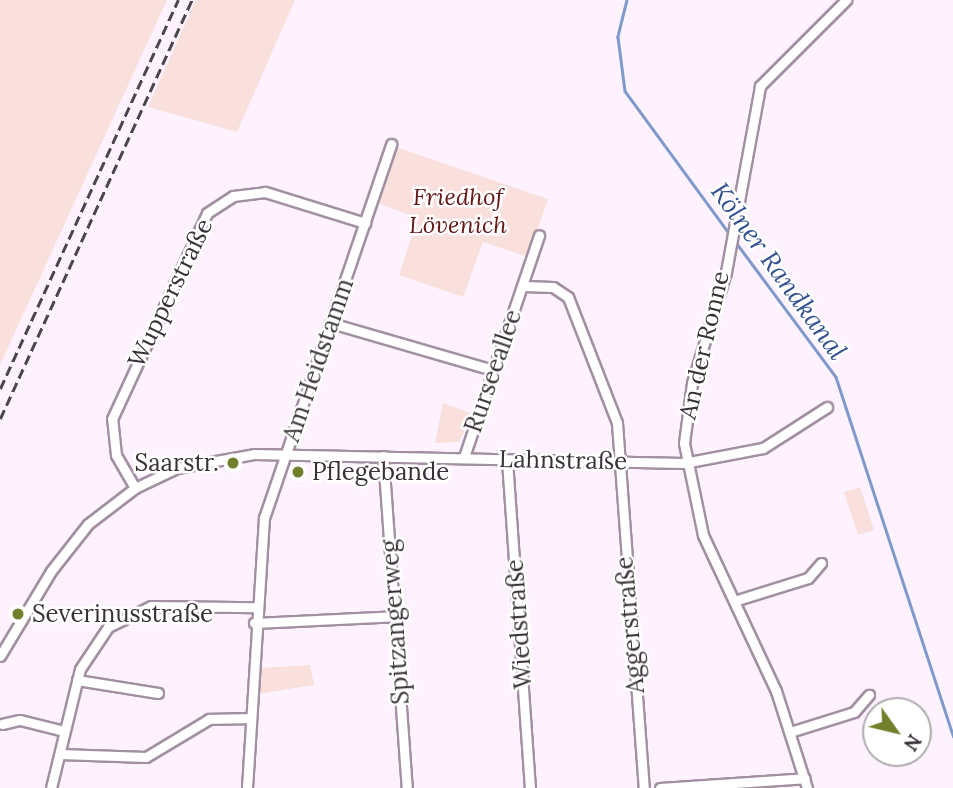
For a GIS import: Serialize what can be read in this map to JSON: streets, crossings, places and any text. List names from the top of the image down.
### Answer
{
  "streets": {
    "street": [
      "Wupperstraße",
      "An der Ronne",
      "Am Heidstamm",
      "Rurseeallee",
      "Lahnstraße",
      "Spitzangerweg",
      "Wiedstraße",
      "Aggerstraße"
    ]
  },
  "crossings": [
    ["Wupperstraße", "Am Heidstamm"],
    ["Wupperstraße", "Lahnstraße"],
    ["An der Ronne", "Lahnstraße"],
    ["Am Heidstamm", "Lahnstraße"],
    ["Rurseeallee", "Lahnstraße"],
    ["Rurseeallee", "Aggerstraße"],
    ["Lahnstraße", "Spitzangerweg"],
    ["Lahnstraße", "Wiedstraße"],
    ["Lahnstraße", "Aggerstraße"]
  ],
  "water": ["Kölner Randkanal"],
  "parks": ["Friedhof Lövenich"],
  "places": ["Saarstr.", "Pflegebande", "Severinusstraße"],
  "north": "bottom right"
}
